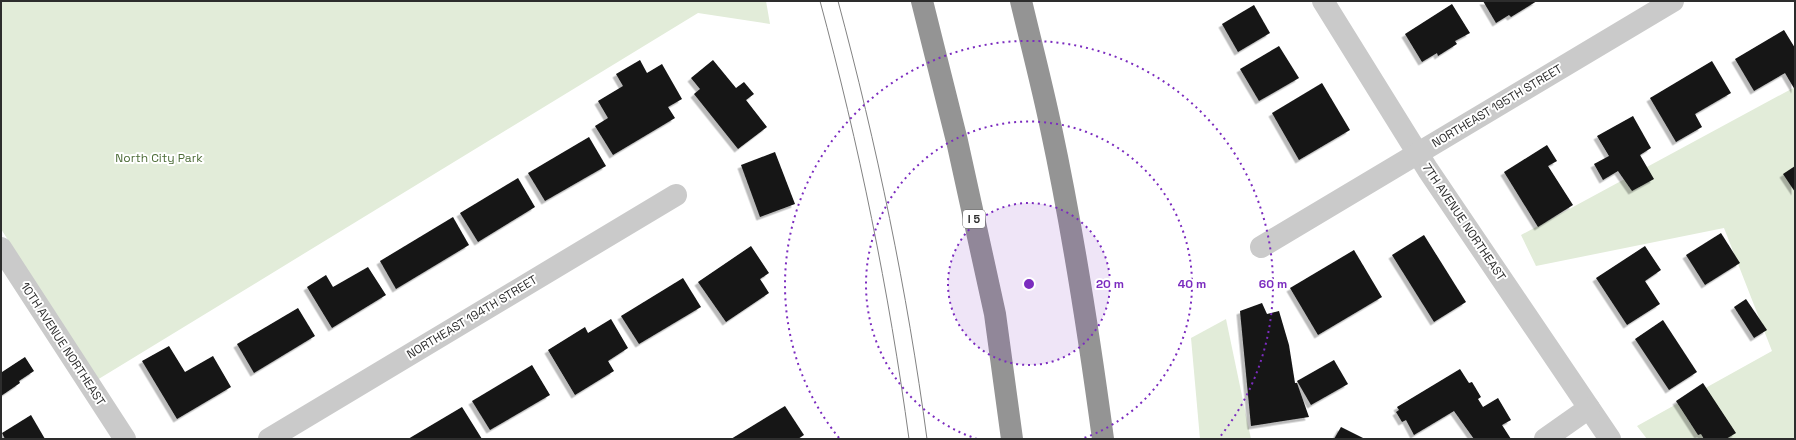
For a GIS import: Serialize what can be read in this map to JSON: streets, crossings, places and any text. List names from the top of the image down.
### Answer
{
  "streets": {
    "highway": ["I 5"],
    "street": [
      "NORTHEAST 195TH STREET",
      "7TH AVENUE NORTHEAST",
      "NORTHEAST 194TH STREET",
      "10TH AVENUE NORTHEAST"
    ]
  },
  "crossings": [
    ["NORTHEAST 195TH STREET", "7TH AVENUE NORTHEAST"]
  ],
  "parks": ["North City Park"],
  "rings": ["20 m", "40 m", "60 m"]
}
